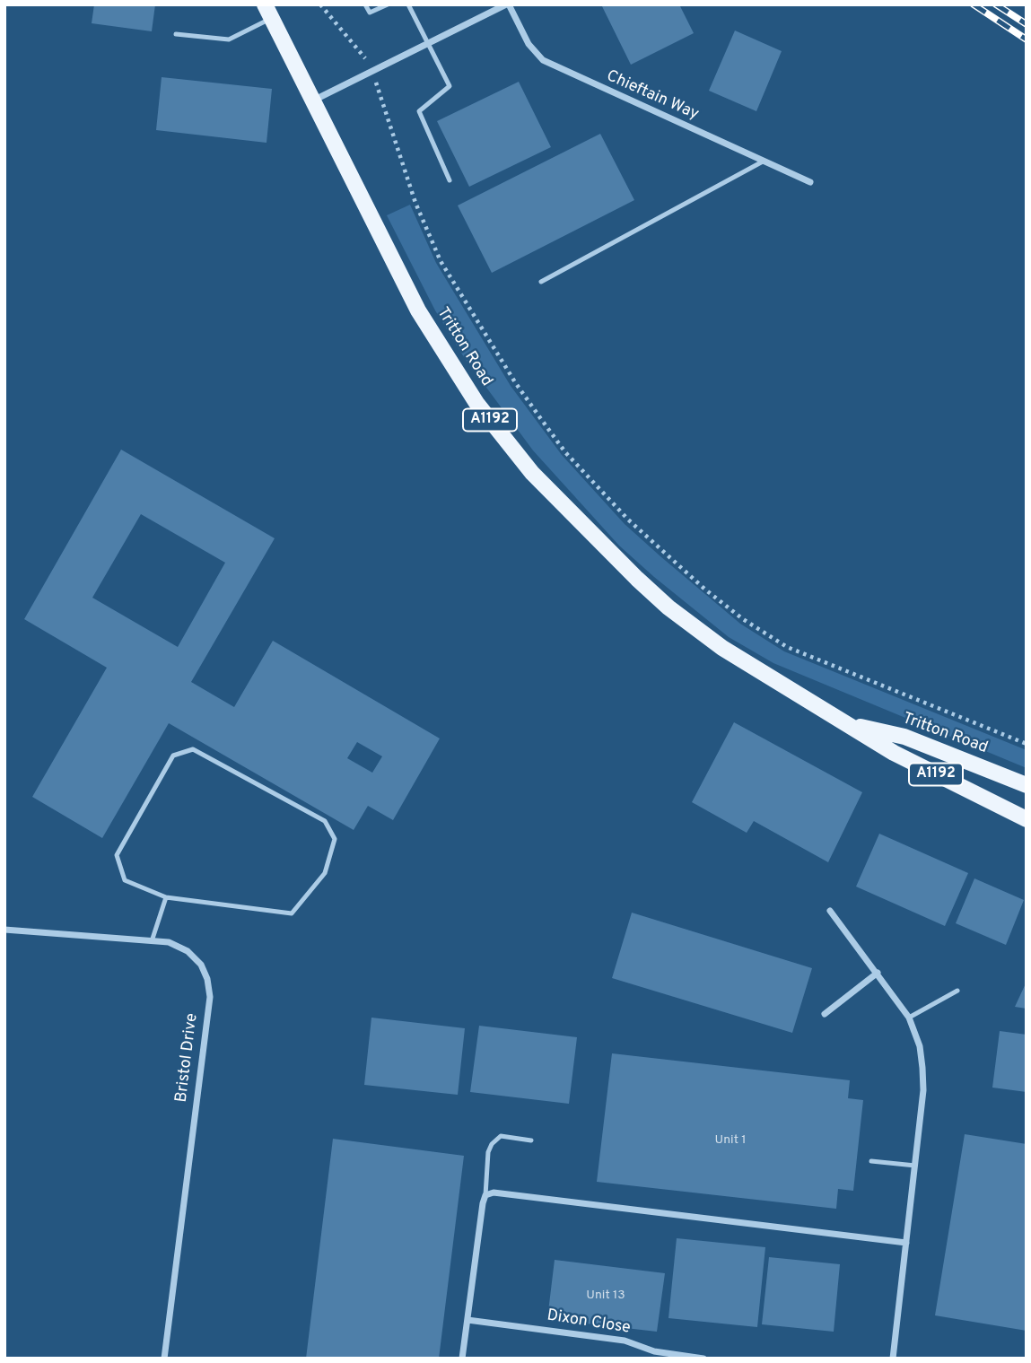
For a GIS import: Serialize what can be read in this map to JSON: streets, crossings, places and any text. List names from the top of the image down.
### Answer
{
  "streets": {
    "main road": ["Tritton Road", "A1192"],
    "street": ["Chieftain Way", "Bristol Drive", "Dixon Close"]
  },
  "crossings": [
    ["Chieftain Way", "Tritton Road"]
  ],
  "house_numbers": ["Unit 1", "Unit 13"]
}
